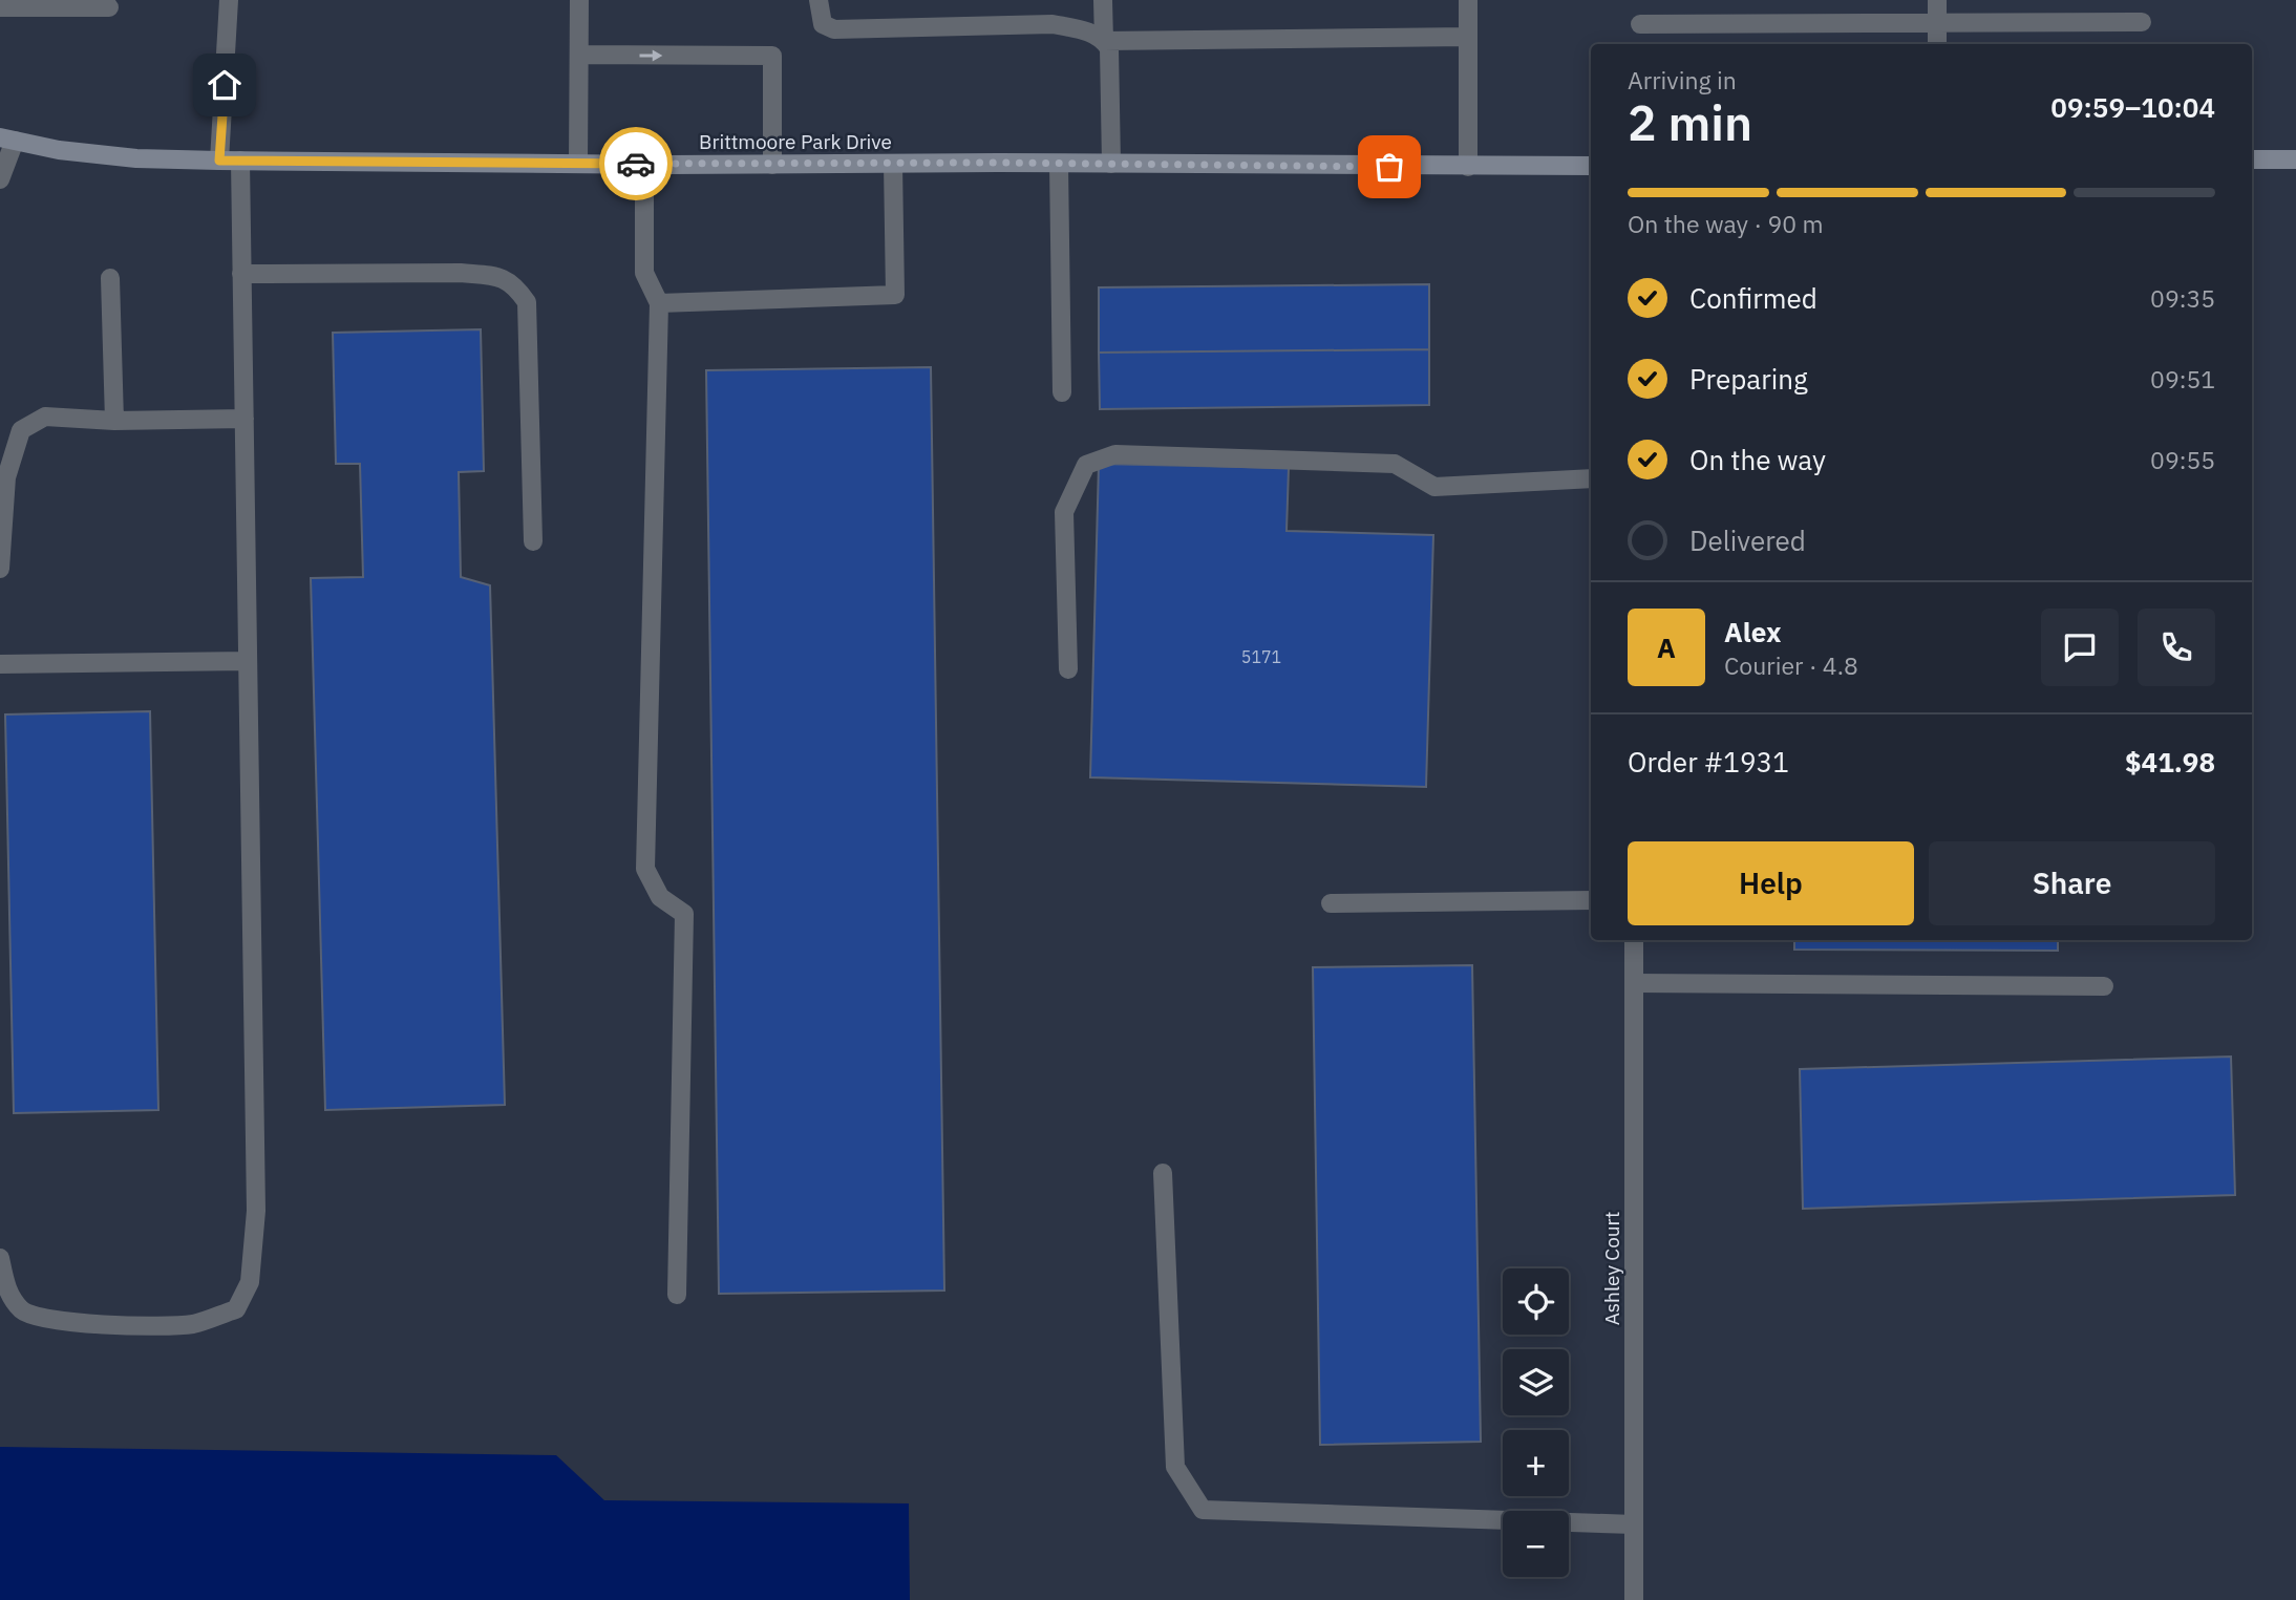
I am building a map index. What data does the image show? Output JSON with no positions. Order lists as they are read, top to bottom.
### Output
{
  "streets": {
    "street": ["Brittmoore Park Drive", "Ashley Court"]
  },
  "house_numbers": ["5171"],
  "page": {
    "heading": ["2 min", "Arriving in", "09:59–10:04"],
    "panel": [
      "Alex",
      "Courier · 4.8",
      "Order #1931",
      "$41.98"
    ],
    "bar": "On the way · 90 m",
    "list": [
      ["Confirmed", "09:35"],
      ["Preparing", "09:51"],
      ["On the way", "09:55"],
      "Delivered"
    ],
    "round": "A",
    "buttons": ["Help", "Share"],
    "map_buttons": ["+", "−"]
  }
}
